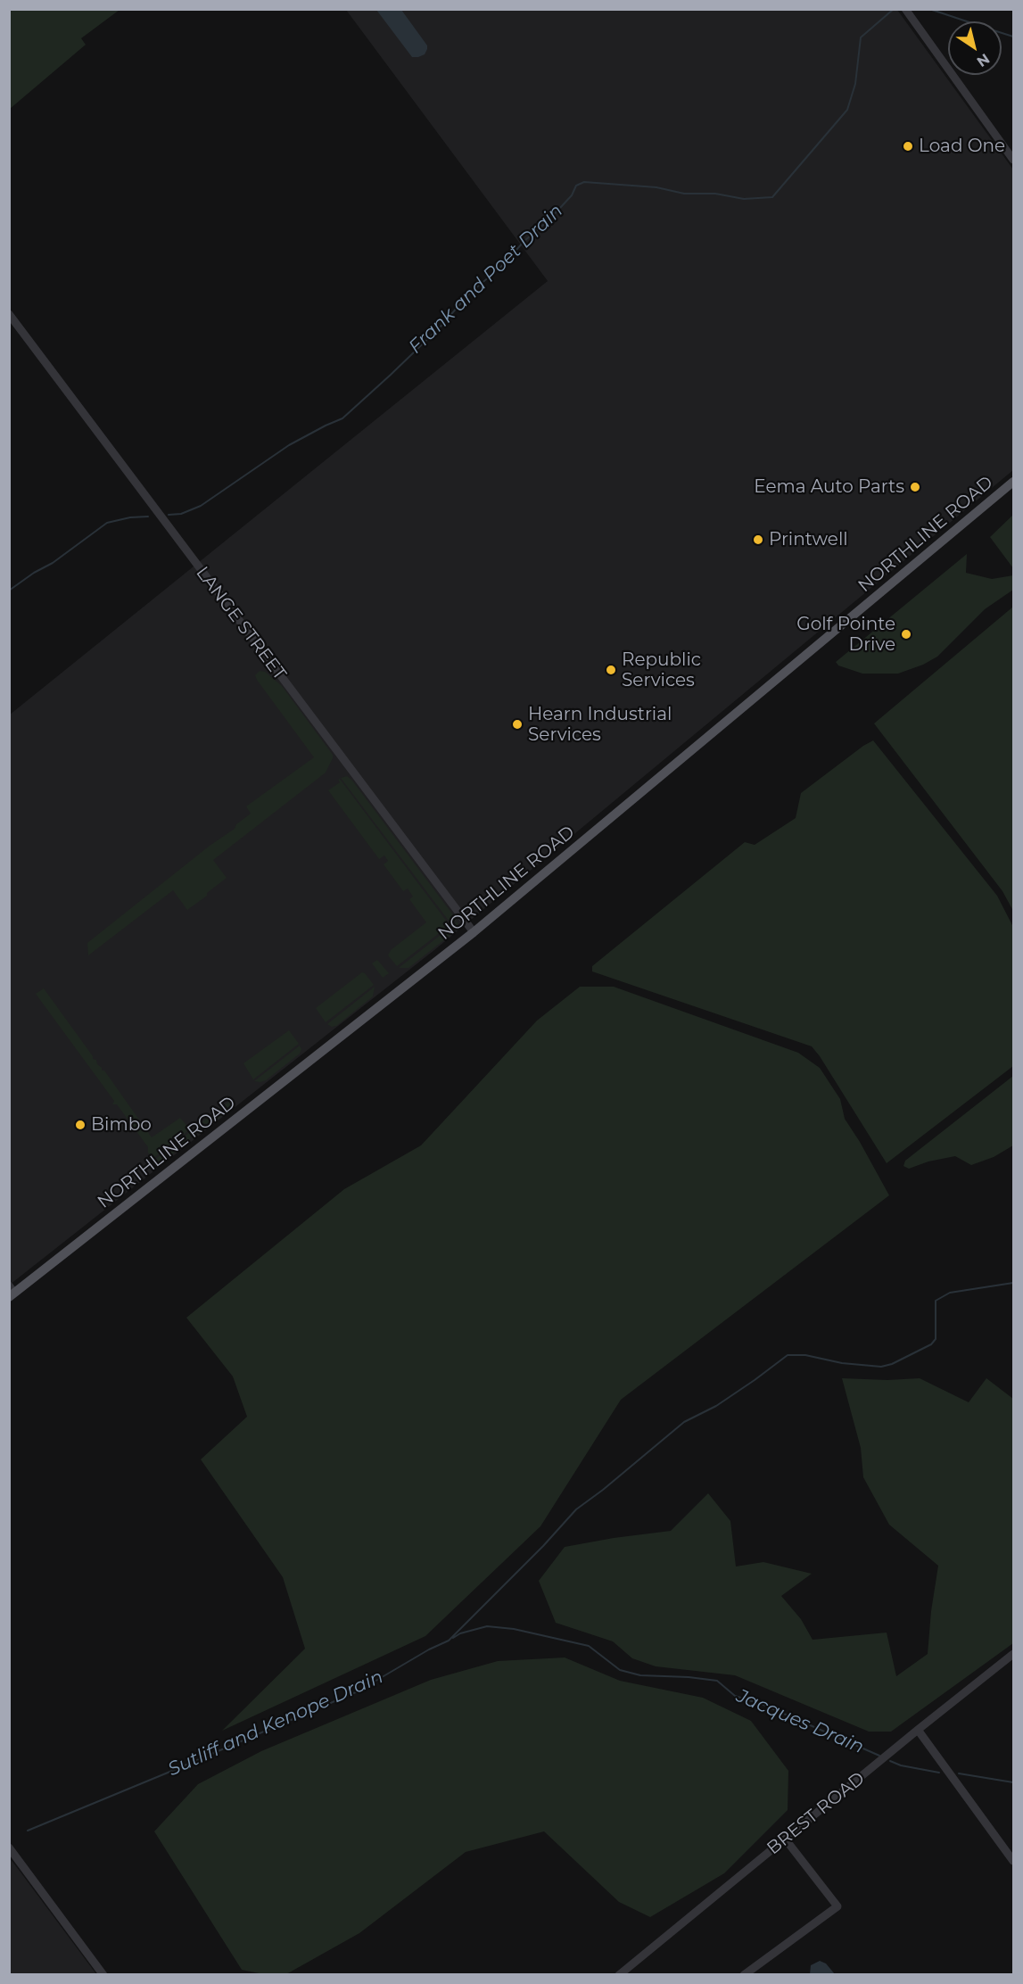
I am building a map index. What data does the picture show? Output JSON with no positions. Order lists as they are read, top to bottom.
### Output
{
  "streets": {
    "main road": ["NORTHLINE ROAD"],
    "street": ["LANGE STREET", "BREST ROAD"]
  },
  "crossings": [
    ["NORTHLINE ROAD", "LANGE STREET"]
  ],
  "water": ["Frank and Poet Drain", "Jacques Drain", "Sutliff and Kenope Drain"],
  "places": [
    "Load One",
    "Eema Auto Parts",
    "Printwell",
    "Golf Pointe Drive",
    "Republic Services",
    "Hearn Industrial Services",
    "Bimbo"
  ],
  "north": "bottom right"
}
